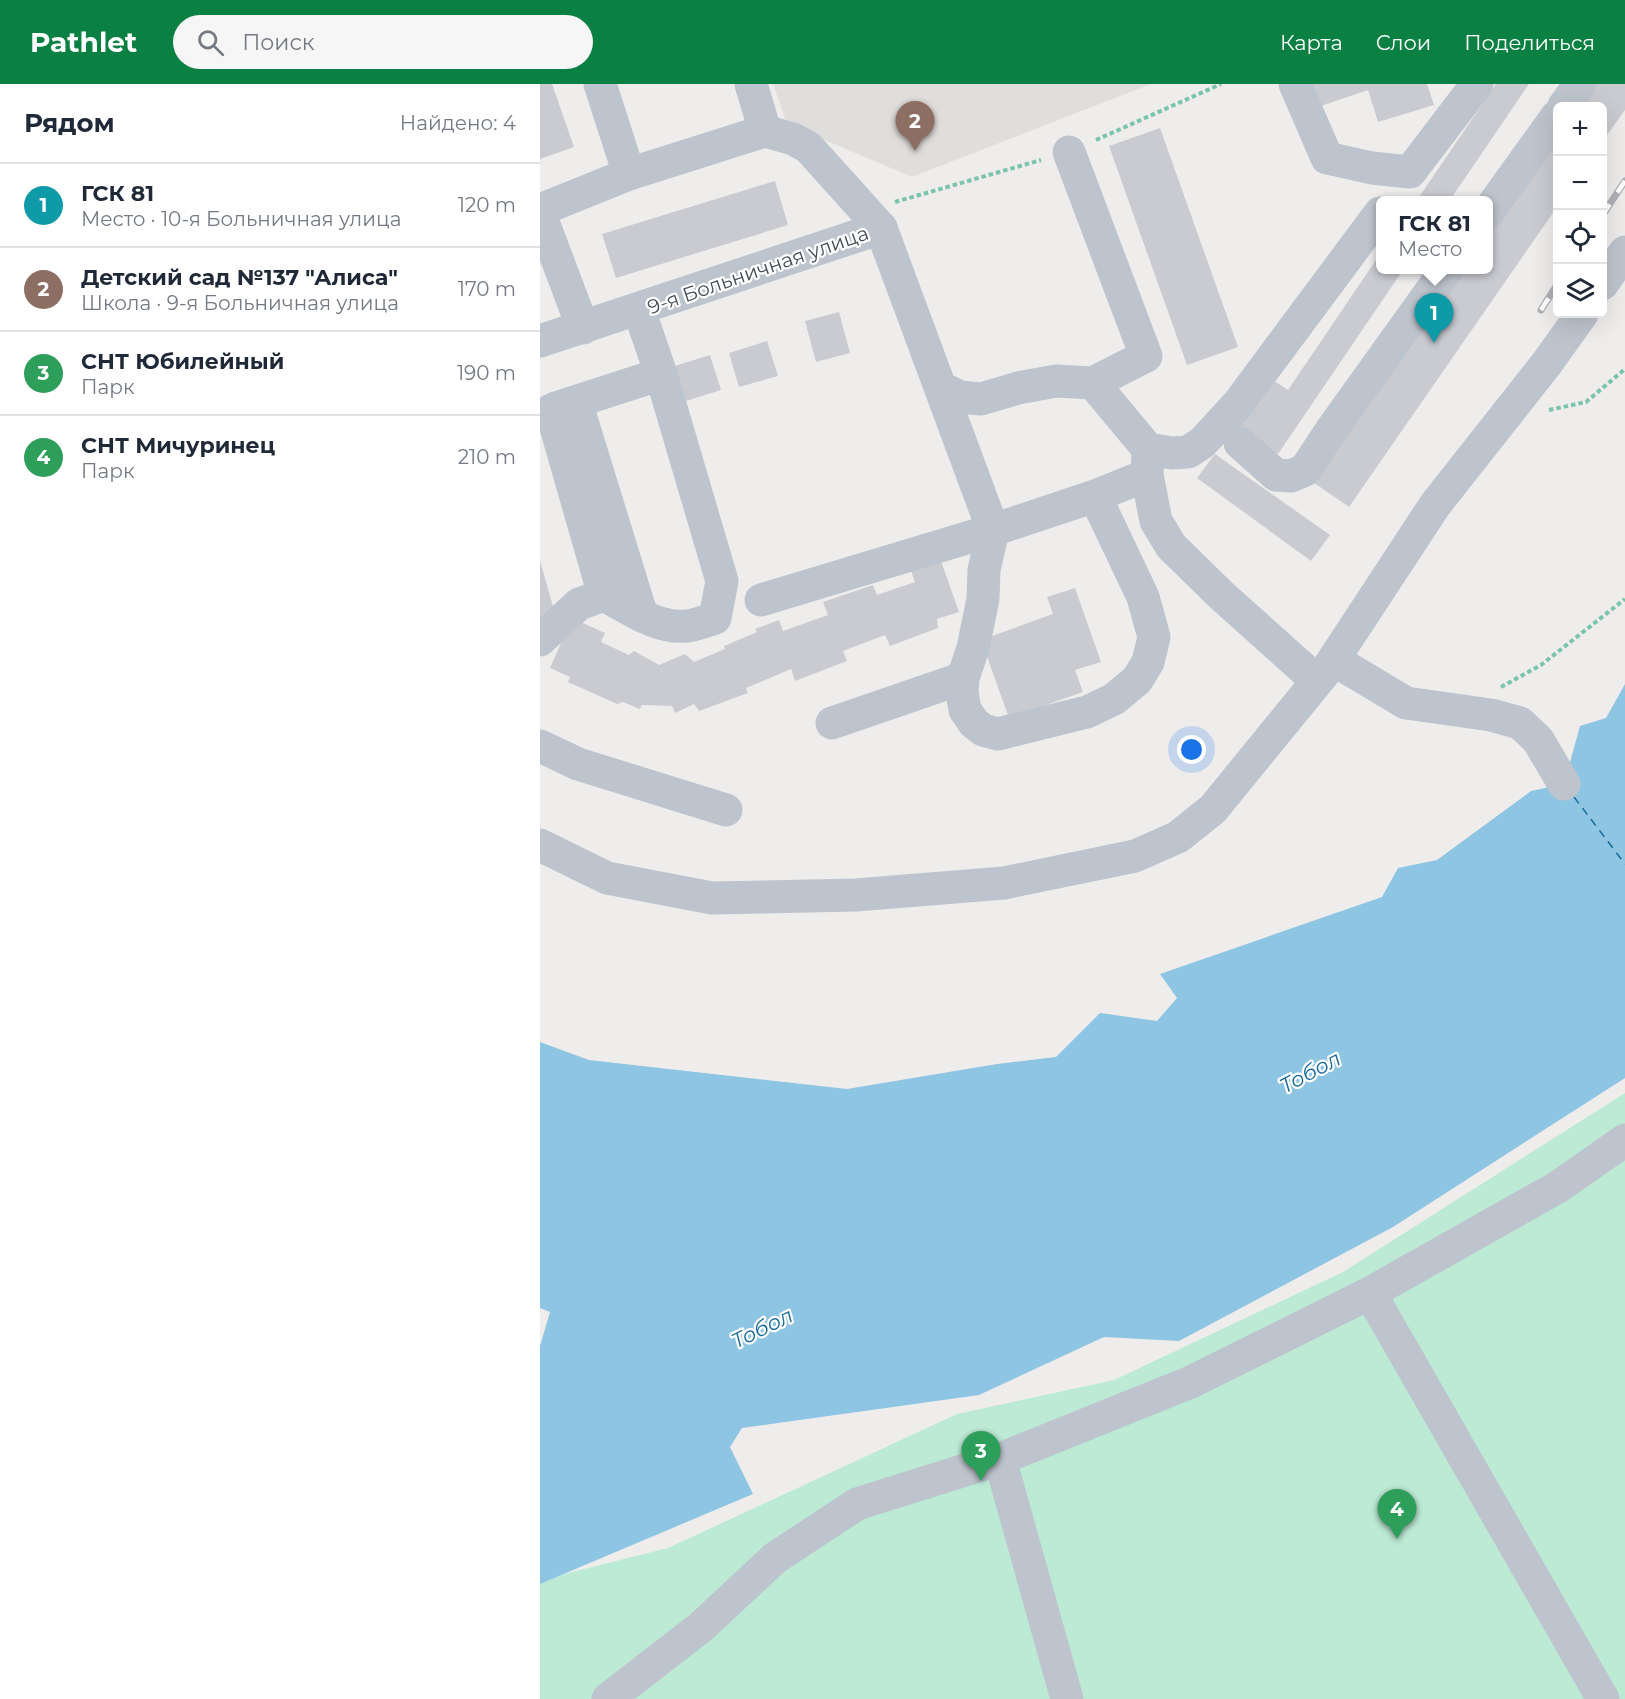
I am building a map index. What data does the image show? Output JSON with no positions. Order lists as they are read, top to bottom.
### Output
{
  "streets": {
    "street": ["9-я Больничная улица"]
  },
  "water": ["Тобол"],
  "page": {
    "header": "Pathlet",
    "search": "Поиск",
    "nav": ["Карта", "Слои", "Поделиться"],
    "heading": ["Рядом", "Найдено: 4"],
    "pins": [
      "2",
      "1",
      "3",
      "4"
    ],
    "map_buttons": ["+", "−"],
    "list": [
      {
        "mark": "1",
        "name": "ГСК 81",
        "note": "Место · 10-я Больничная улица",
        "value": "120 m"
      },
      {
        "mark": "2",
        "name": "Детский сад №137 \"Алиса\"",
        "note": "Школа · 9-я Больничная улица",
        "value": "170 m"
      },
      {
        "mark": "3",
        "name": "СНТ Юбилейный",
        "note": "Парк",
        "value": "190 m"
      },
      {
        "mark": "4",
        "name": "СНТ Мичуринец",
        "note": "Парк",
        "value": "210 m"
      }
    ],
    "popup": ["ГСК 81", "Место"]
  }
}
